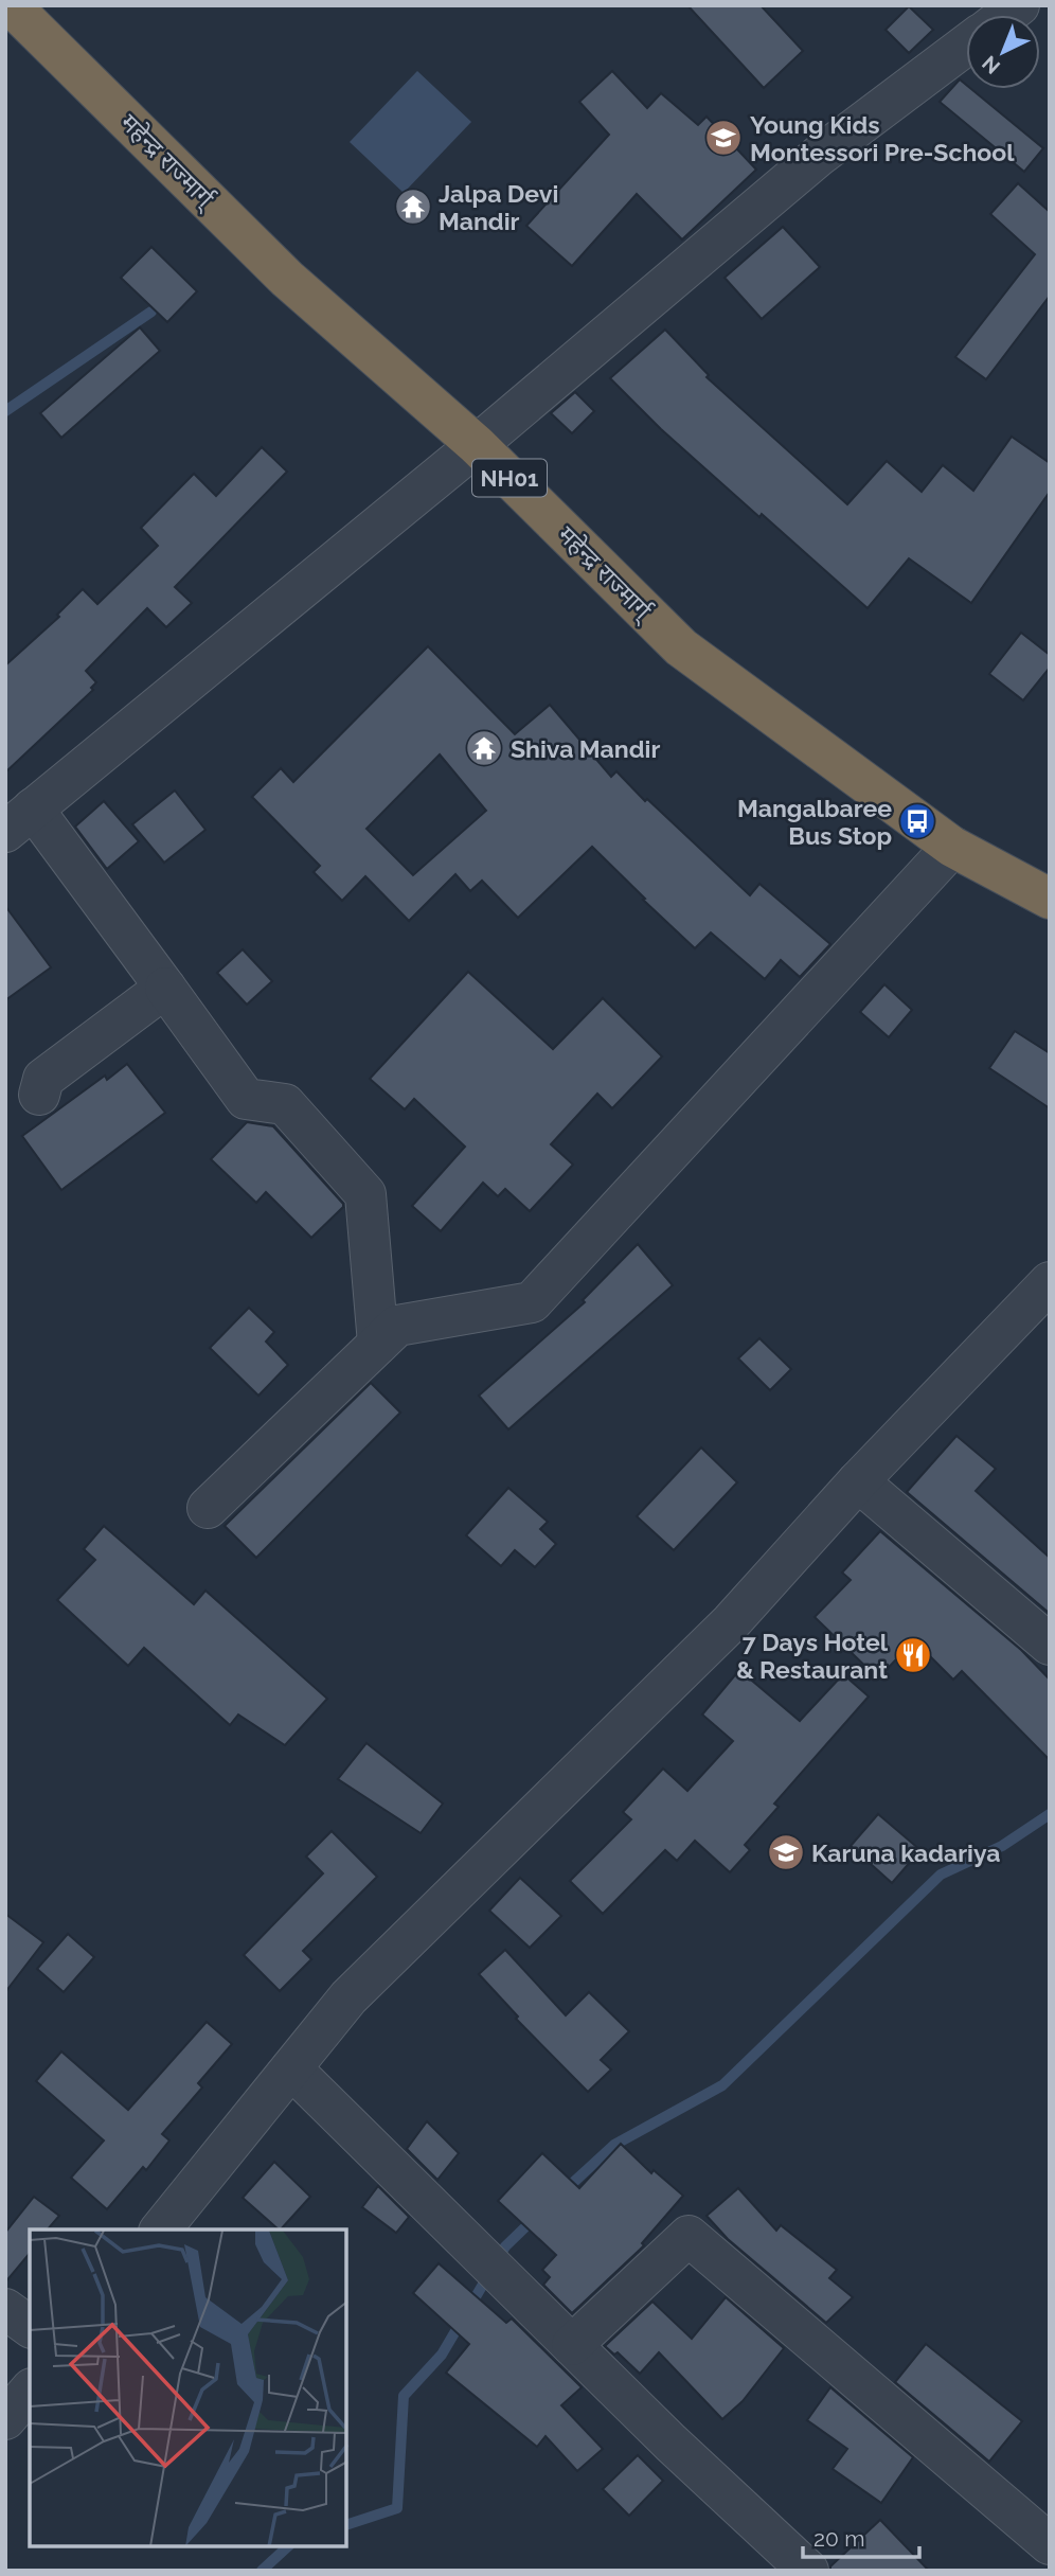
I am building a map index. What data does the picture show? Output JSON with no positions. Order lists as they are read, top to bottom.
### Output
{
  "streets": {
    "highway": ["महेन्द्र राज्मार्ग्", "NH01"]
  },
  "places": {
    "school or university": ["Young Kids Montessori Pre-School", "Karuna kadariya"],
    "temple": ["Jalpa Devi Mandir", "Shiva Mandir"],
    "bus stop": ["Mangalbaree Bus Stop"],
    "restaurant": ["7 Days Hotel & Restaurant"]
  },
  "scale_bar": "20 m",
  "north": "bottom left"
}
